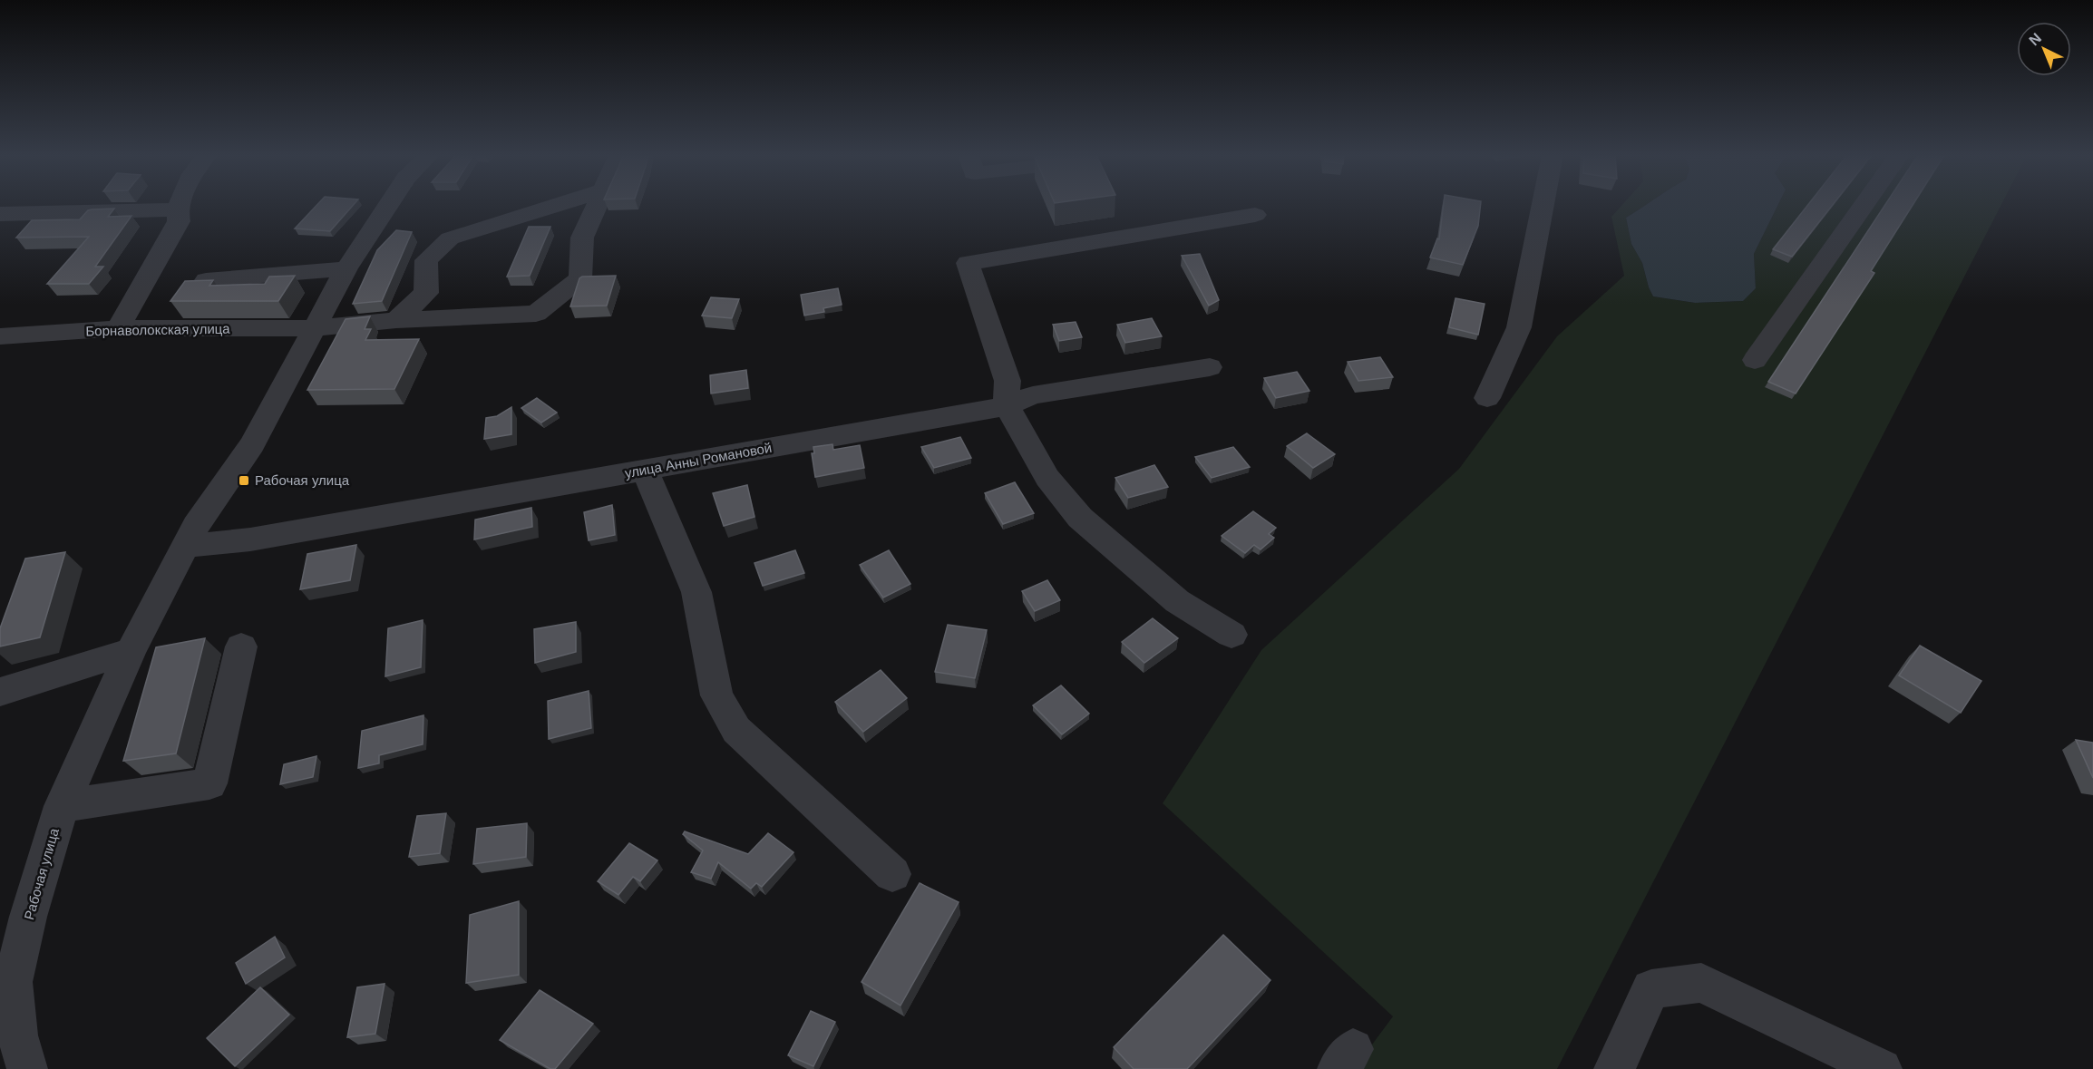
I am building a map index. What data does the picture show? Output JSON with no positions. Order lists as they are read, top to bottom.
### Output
{
  "streets": {
    "street": ["Борнаволокская улица", "улица Анны Романовой", "Рабочая улица"]
  },
  "crossings": [
    ["Борнаволокская улица", "Рабочая улица"],
    ["улица Анны Романовой", "Рабочая улица"]
  ],
  "places": {
    "transit": ["Рабочая улица"]
  },
  "north": "top left"
}
